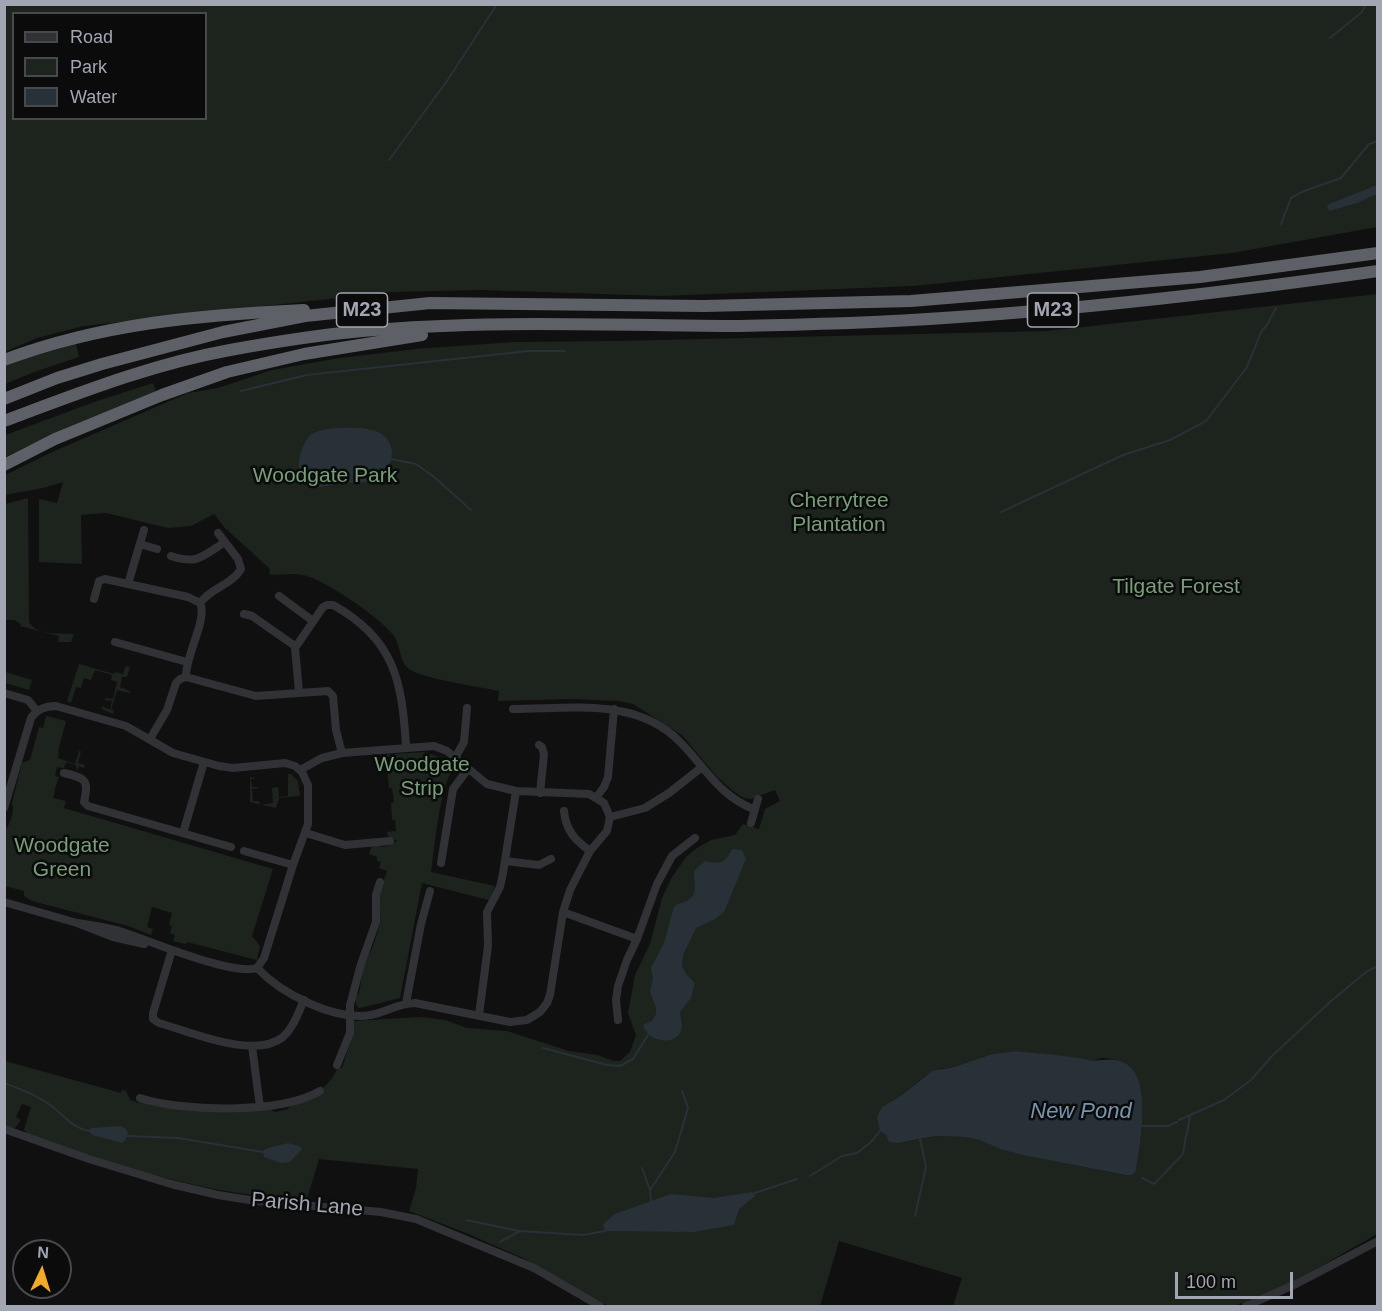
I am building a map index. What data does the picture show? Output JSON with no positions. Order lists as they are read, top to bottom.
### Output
{
  "streets": {
    "highway": ["M23"],
    "street": ["Parish Lane"]
  },
  "water": ["New Pond"],
  "parks": [
    "Woodgate Park",
    "Cherrytree Plantation",
    "Tilgate Forest",
    "Woodgate Strip",
    "Woodgate Green"
  ],
  "legend": ["Road", "Park", "Water"],
  "scale_bar": "100 m",
  "north": "top"
}
